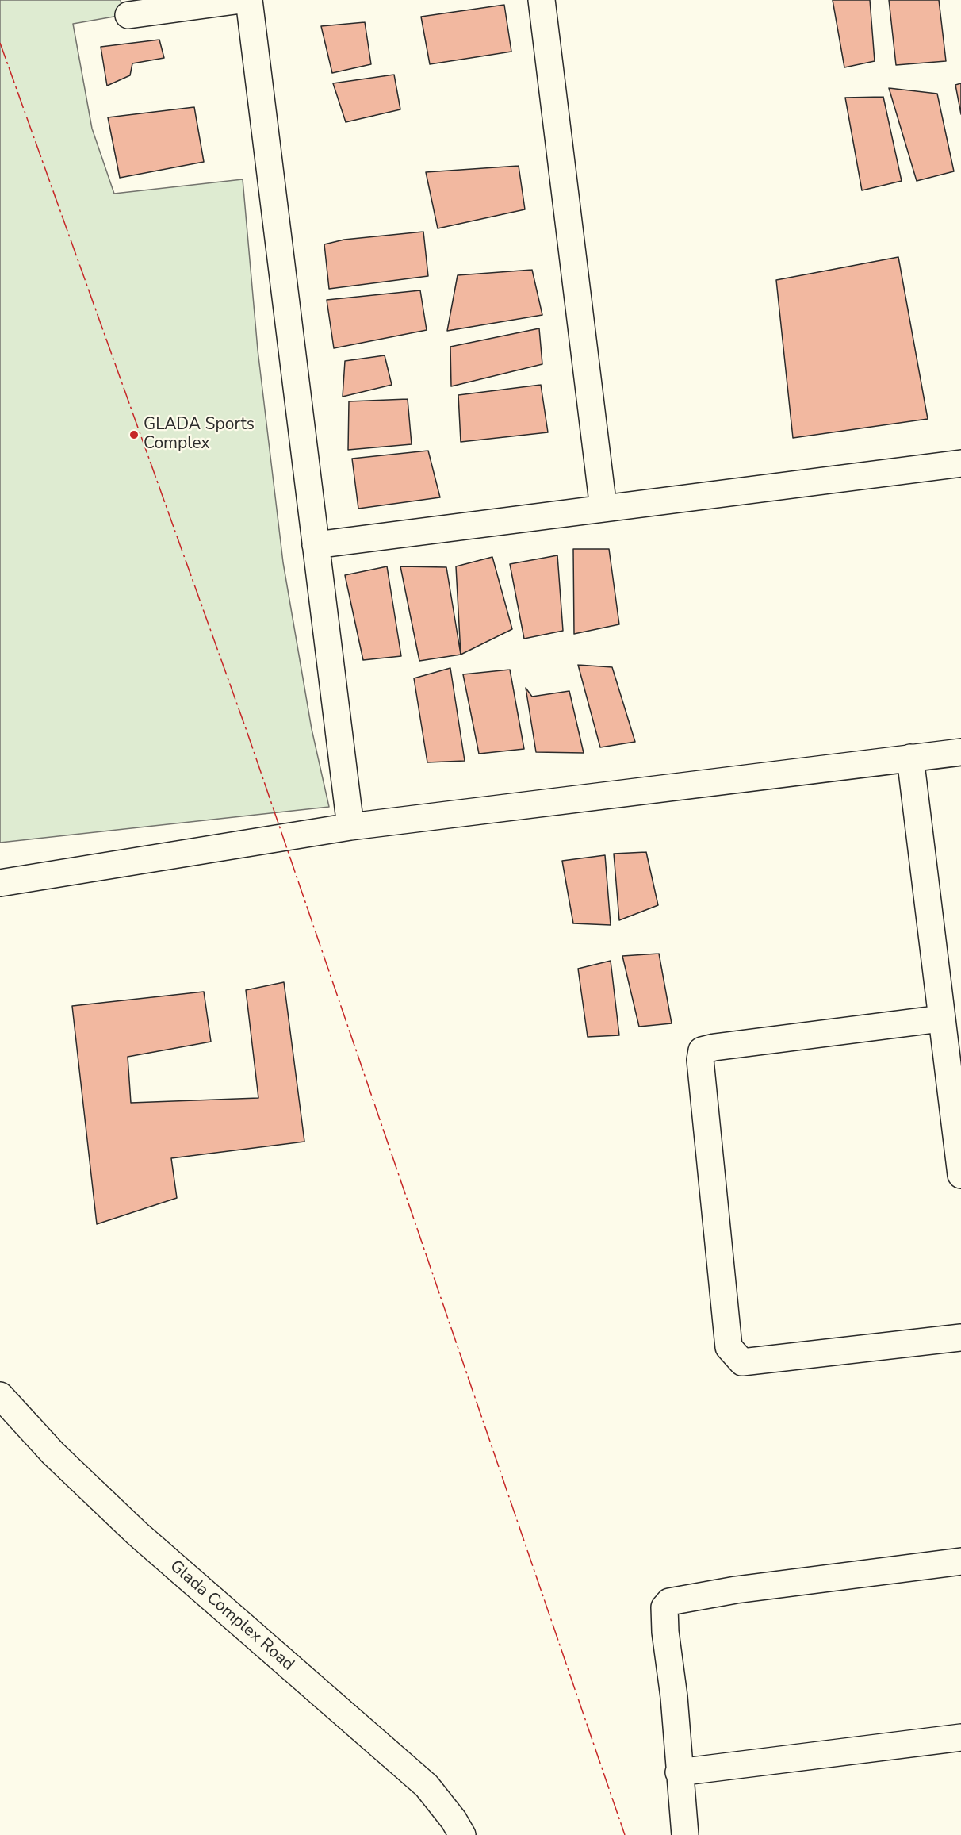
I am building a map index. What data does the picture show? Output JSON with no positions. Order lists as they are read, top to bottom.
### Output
{
  "streets": {
    "street": ["Glada Complex Road"]
  },
  "places": ["GLADA Sports Complex"]
}
